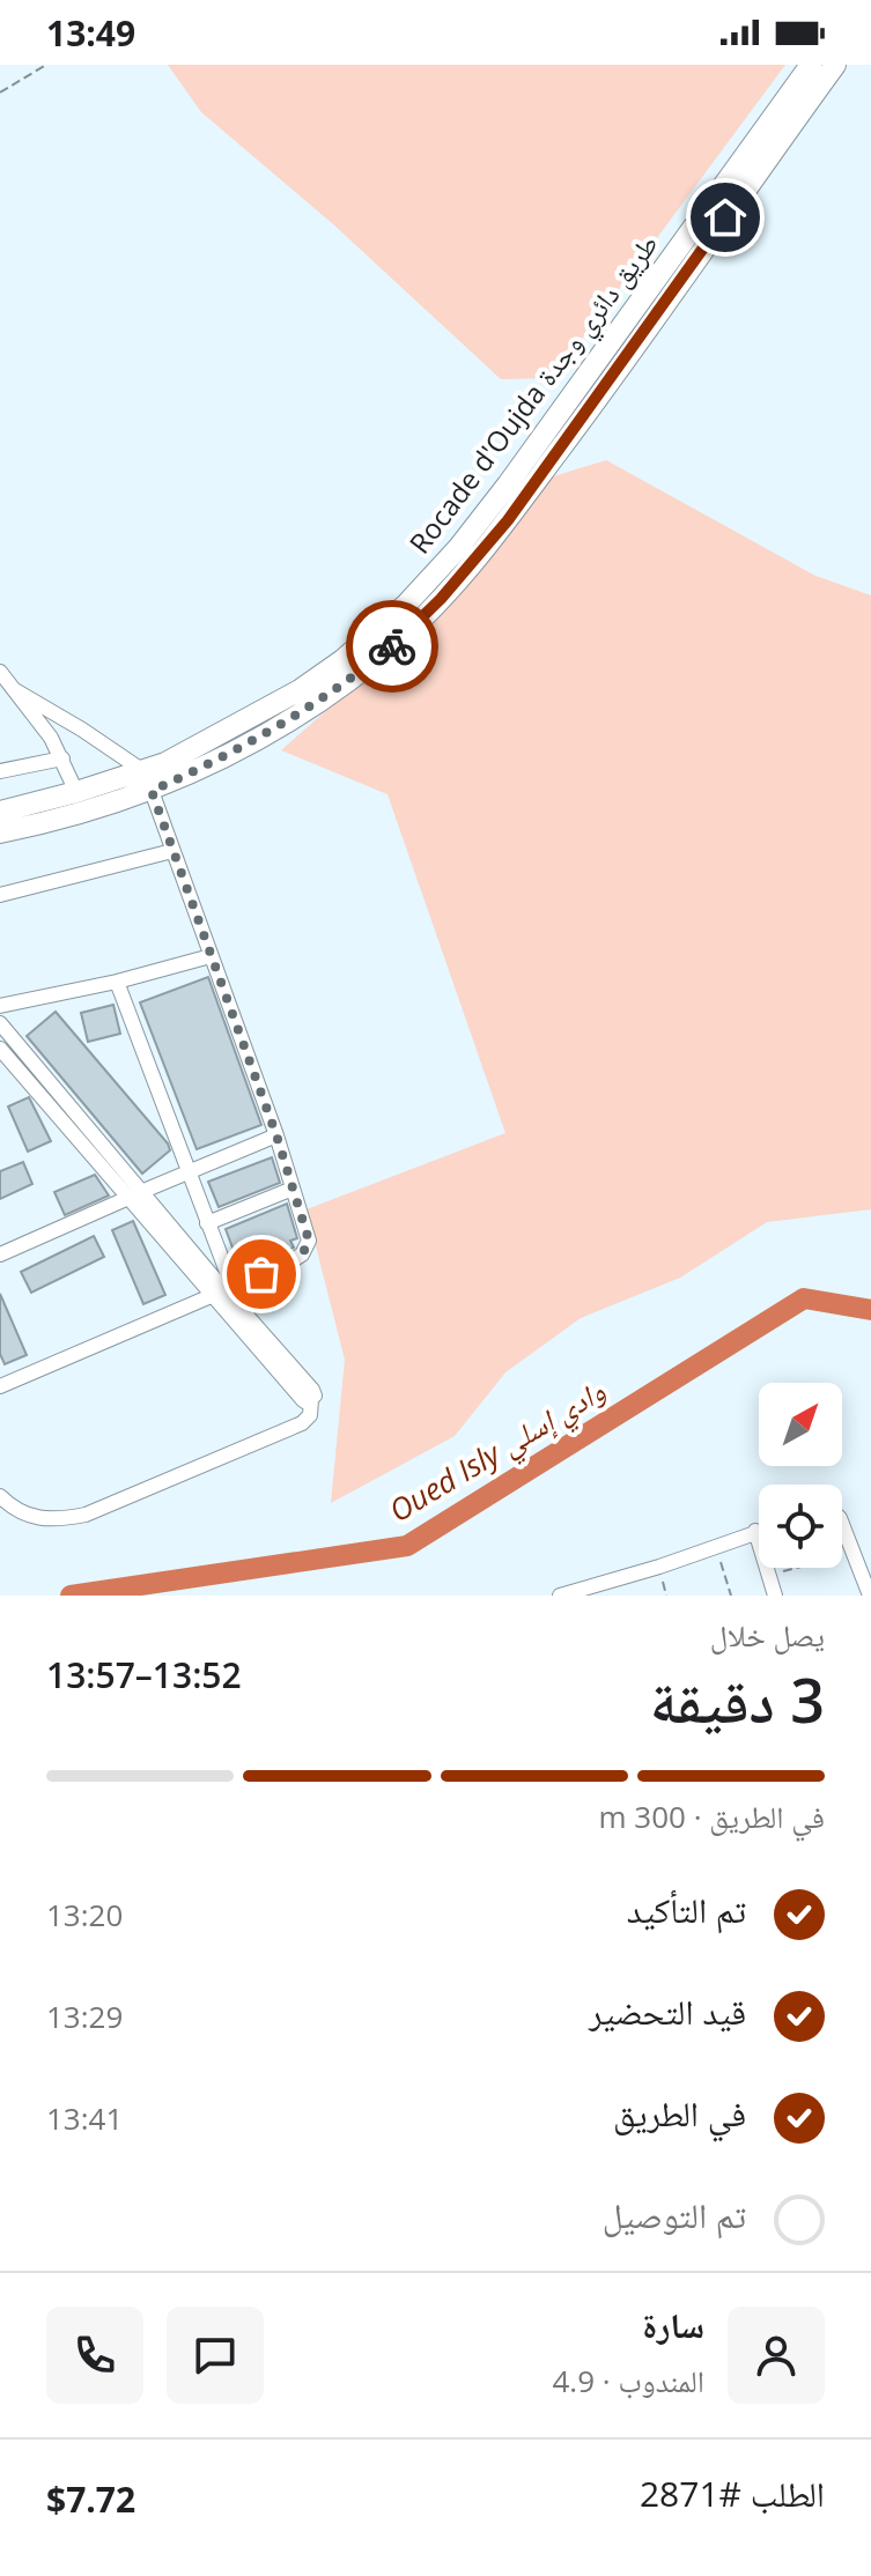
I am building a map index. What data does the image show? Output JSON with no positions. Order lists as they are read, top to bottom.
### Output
{
  "streets": {
    "highway": ["Rocade d'Oujda طريق دائري وجدة"]
  },
  "water": ["Oued Isly وادي إسلي"],
  "north": "top right",
  "page": {
    "status": "13:49",
    "heading": ["3 دقيقة", "يصل خلال", "13:52–13:57"],
    "panel": [
      "سارة",
      "المندوب · 4.9",
      "الطلب #2871",
      "$7.72"
    ],
    "bar": "في الطريق · 300 m",
    "list": [
      ["تم التأكيد", "13:20"],
      ["قيد التحضير", "13:29"],
      ["في الطريق", "13:41"],
      "تم التوصيل"
    ]
  }
}
